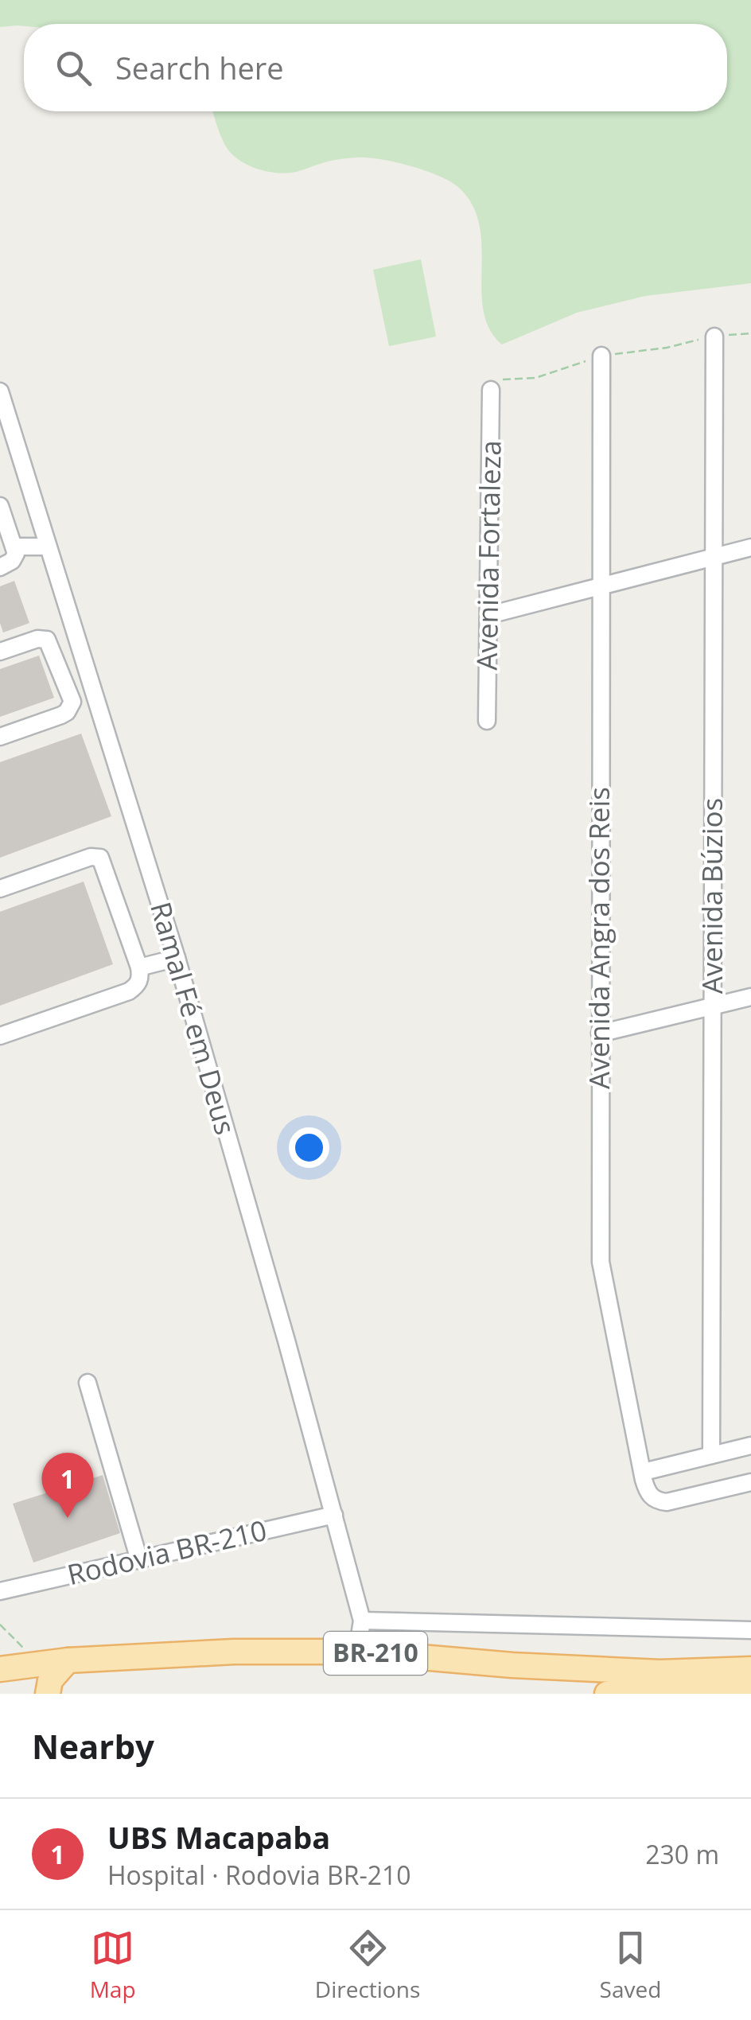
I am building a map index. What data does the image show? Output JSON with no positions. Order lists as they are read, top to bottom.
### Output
{
  "streets": {
    "main road": ["BR-210"],
    "street": [
      "Avenida Fortaleza",
      "Avenida Búzios",
      "Avenida Angra dos Reis",
      "Ramal Fé em Deus",
      "Rodovia BR-210"
    ]
  },
  "crossings": [
    ["Ramal Fé em Deus", "Rodovia BR-210"],
    ["Ramal Fé em Deus", "BR-210"]
  ],
  "page": {
    "search": "Search here",
    "pins": "1",
    "heading": "Nearby",
    "list": [
      {
        "mark": "1",
        "name": "UBS Macapaba",
        "note": "Hospital · Rodovia BR-210",
        "value": "230 m"
      }
    ],
    "nav": ["Map", "Directions", "Saved"]
  }
}
